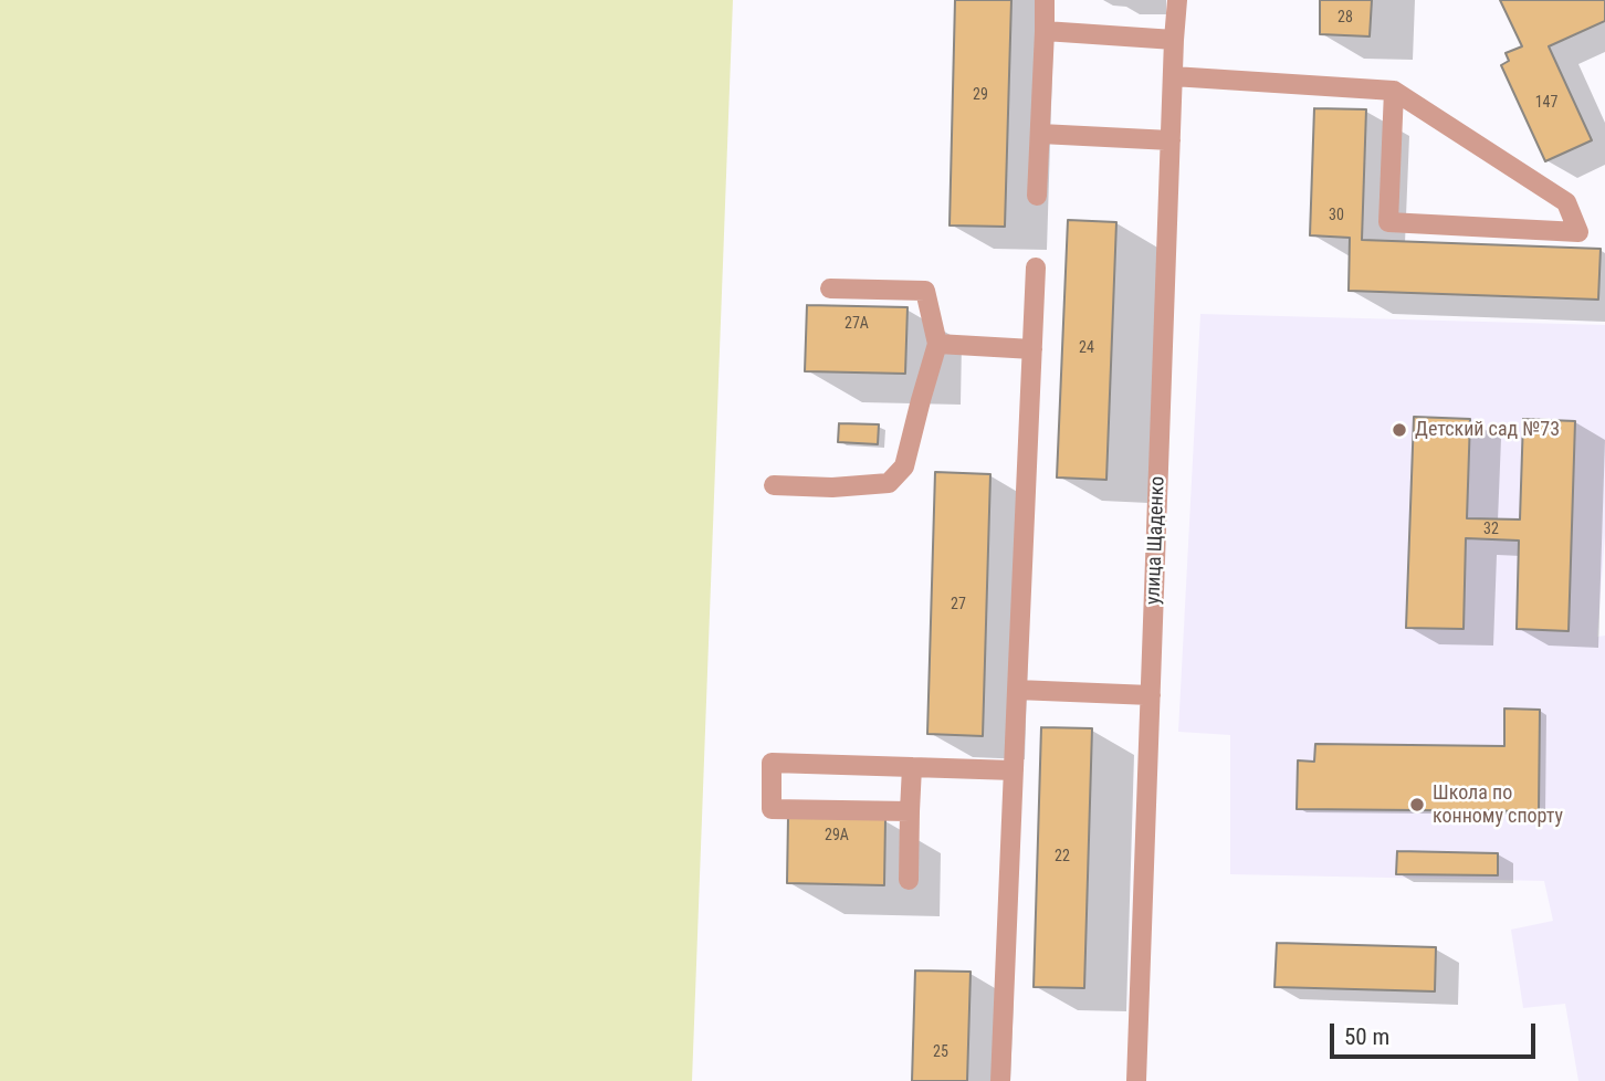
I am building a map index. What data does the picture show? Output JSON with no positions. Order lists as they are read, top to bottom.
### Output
{
  "streets": {
    "street": ["улица Щаденко"]
  },
  "places": ["Детский сад №73", "Школа по конному спорту"],
  "house_numbers": [
    "28",
    "29",
    "147",
    "30",
    "27А",
    "24",
    "32",
    "27",
    "29А",
    "22",
    "25"
  ],
  "scale_bar": "50 m"
}
